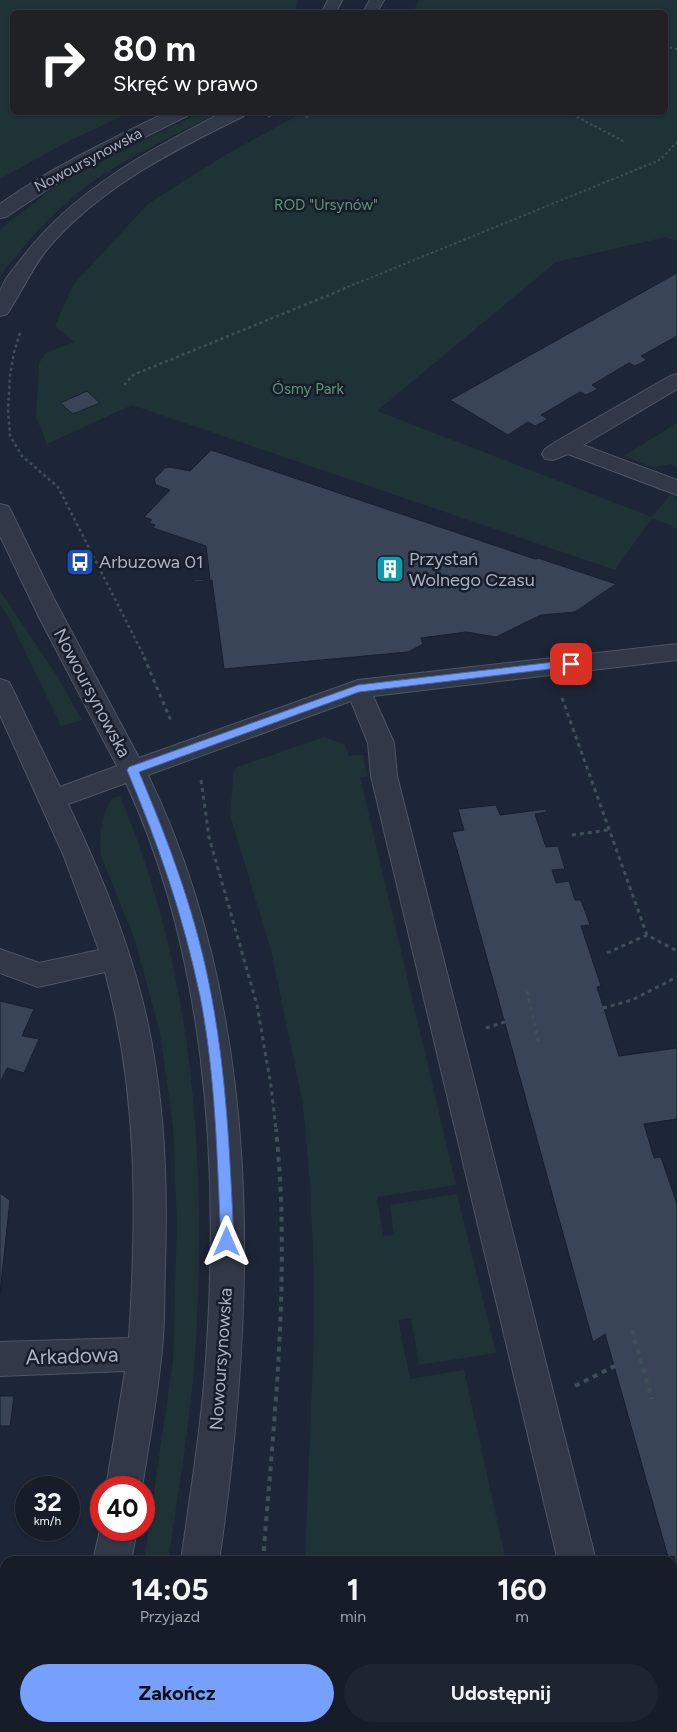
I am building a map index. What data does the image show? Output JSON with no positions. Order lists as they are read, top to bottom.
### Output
{
  "streets": {
    "street": ["Nowoursynowska", "Arkadowa"]
  },
  "parks": ["ROD \"Ursynów\"", "Ósmy Park"],
  "places": {
    "bus stop": ["Arbuzowa 01"],
    "building": ["Przystań Wolnego Czasu"]
  },
  "page": {
    "turn": ["80 m", "Skręć w prawo"],
    "speed": "32 km/h",
    "limit": "40",
    "eta": [
      "14:05",
      "Przyjazd",
      "1",
      "min",
      "160",
      "m"
    ],
    "buttons": ["Zakończ", "Udostępnij"]
  }
}
